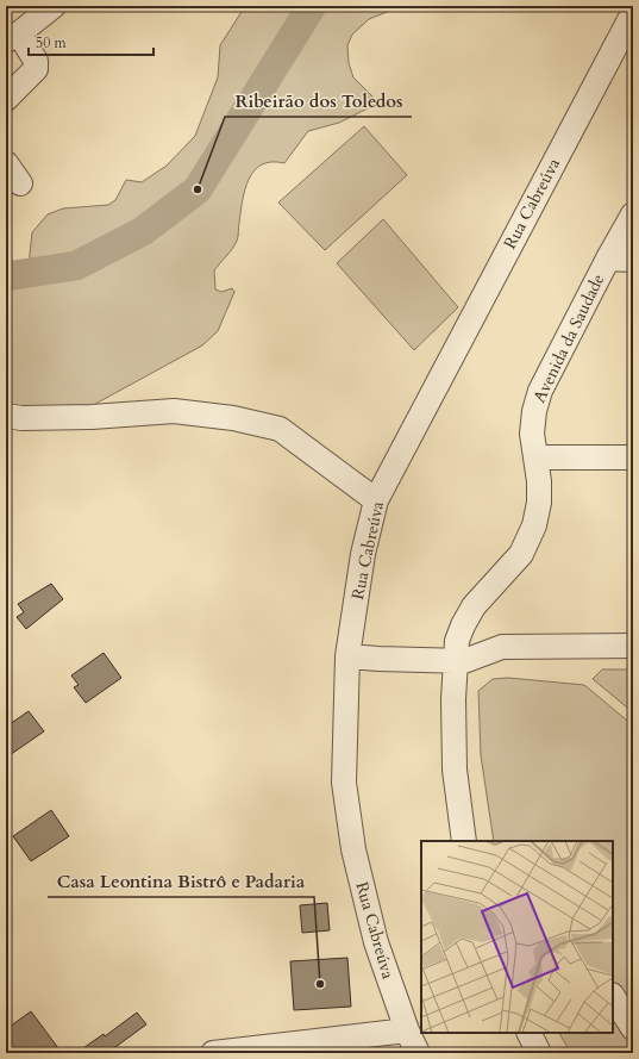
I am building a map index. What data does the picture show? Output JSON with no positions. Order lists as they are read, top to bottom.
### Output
{
  "streets": {
    "street": ["Rua Cabreúva", "Avenida da Saudade"]
  },
  "places": ["Ribeirão dos Toledos", "Casa Leontina Bistrô e Padaria"],
  "scale_bar": "50 m"
}
